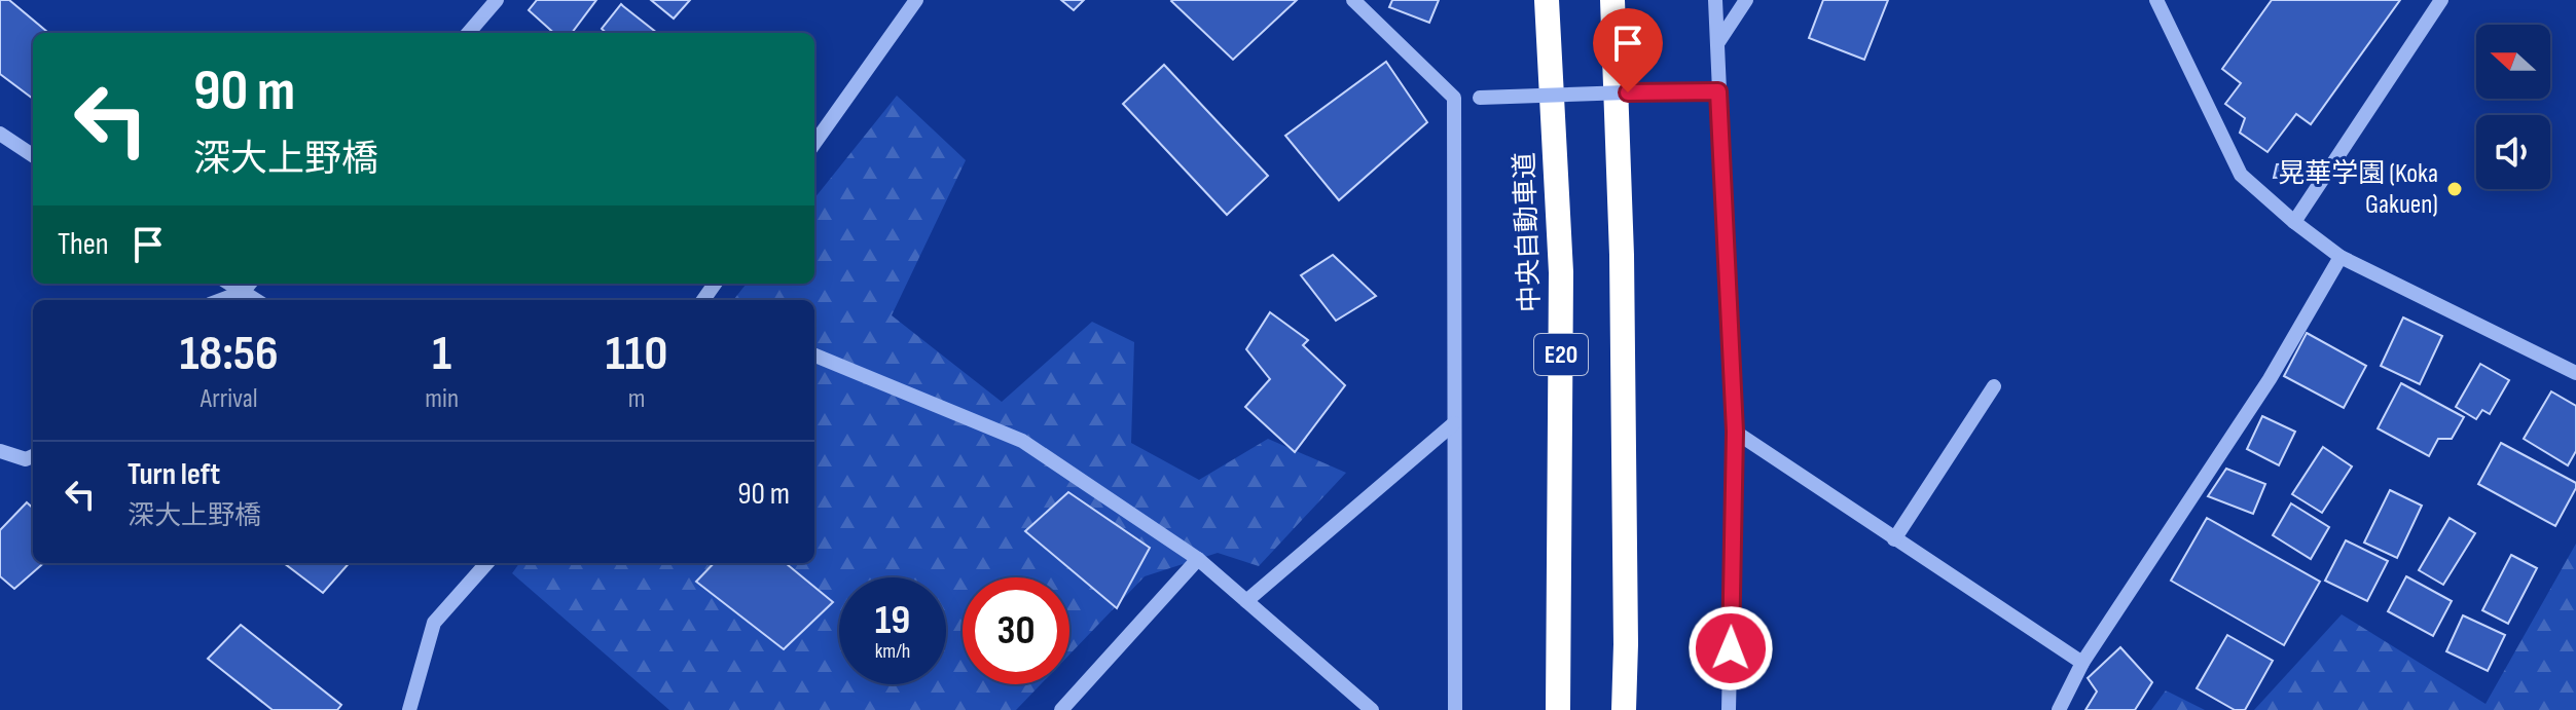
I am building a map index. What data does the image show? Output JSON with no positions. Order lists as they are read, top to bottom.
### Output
{
  "streets": {
    "highway": ["中央自動車道", "E20"]
  },
  "places": ["晃華学園 (Koka Gakuen)"],
  "north": "left",
  "page": {
    "turn": ["90 m", "深大上野橋"],
    "then": "Then",
    "eta": [
      "18:56",
      "Arrival",
      "1",
      "min",
      "110",
      "m"
    ],
    "list": [
      {
        "name": "Turn left",
        "note": "深大上野橋",
        "value": "90 m"
      }
    ],
    "speed": "19 km/h",
    "limit": "30"
  }
}
